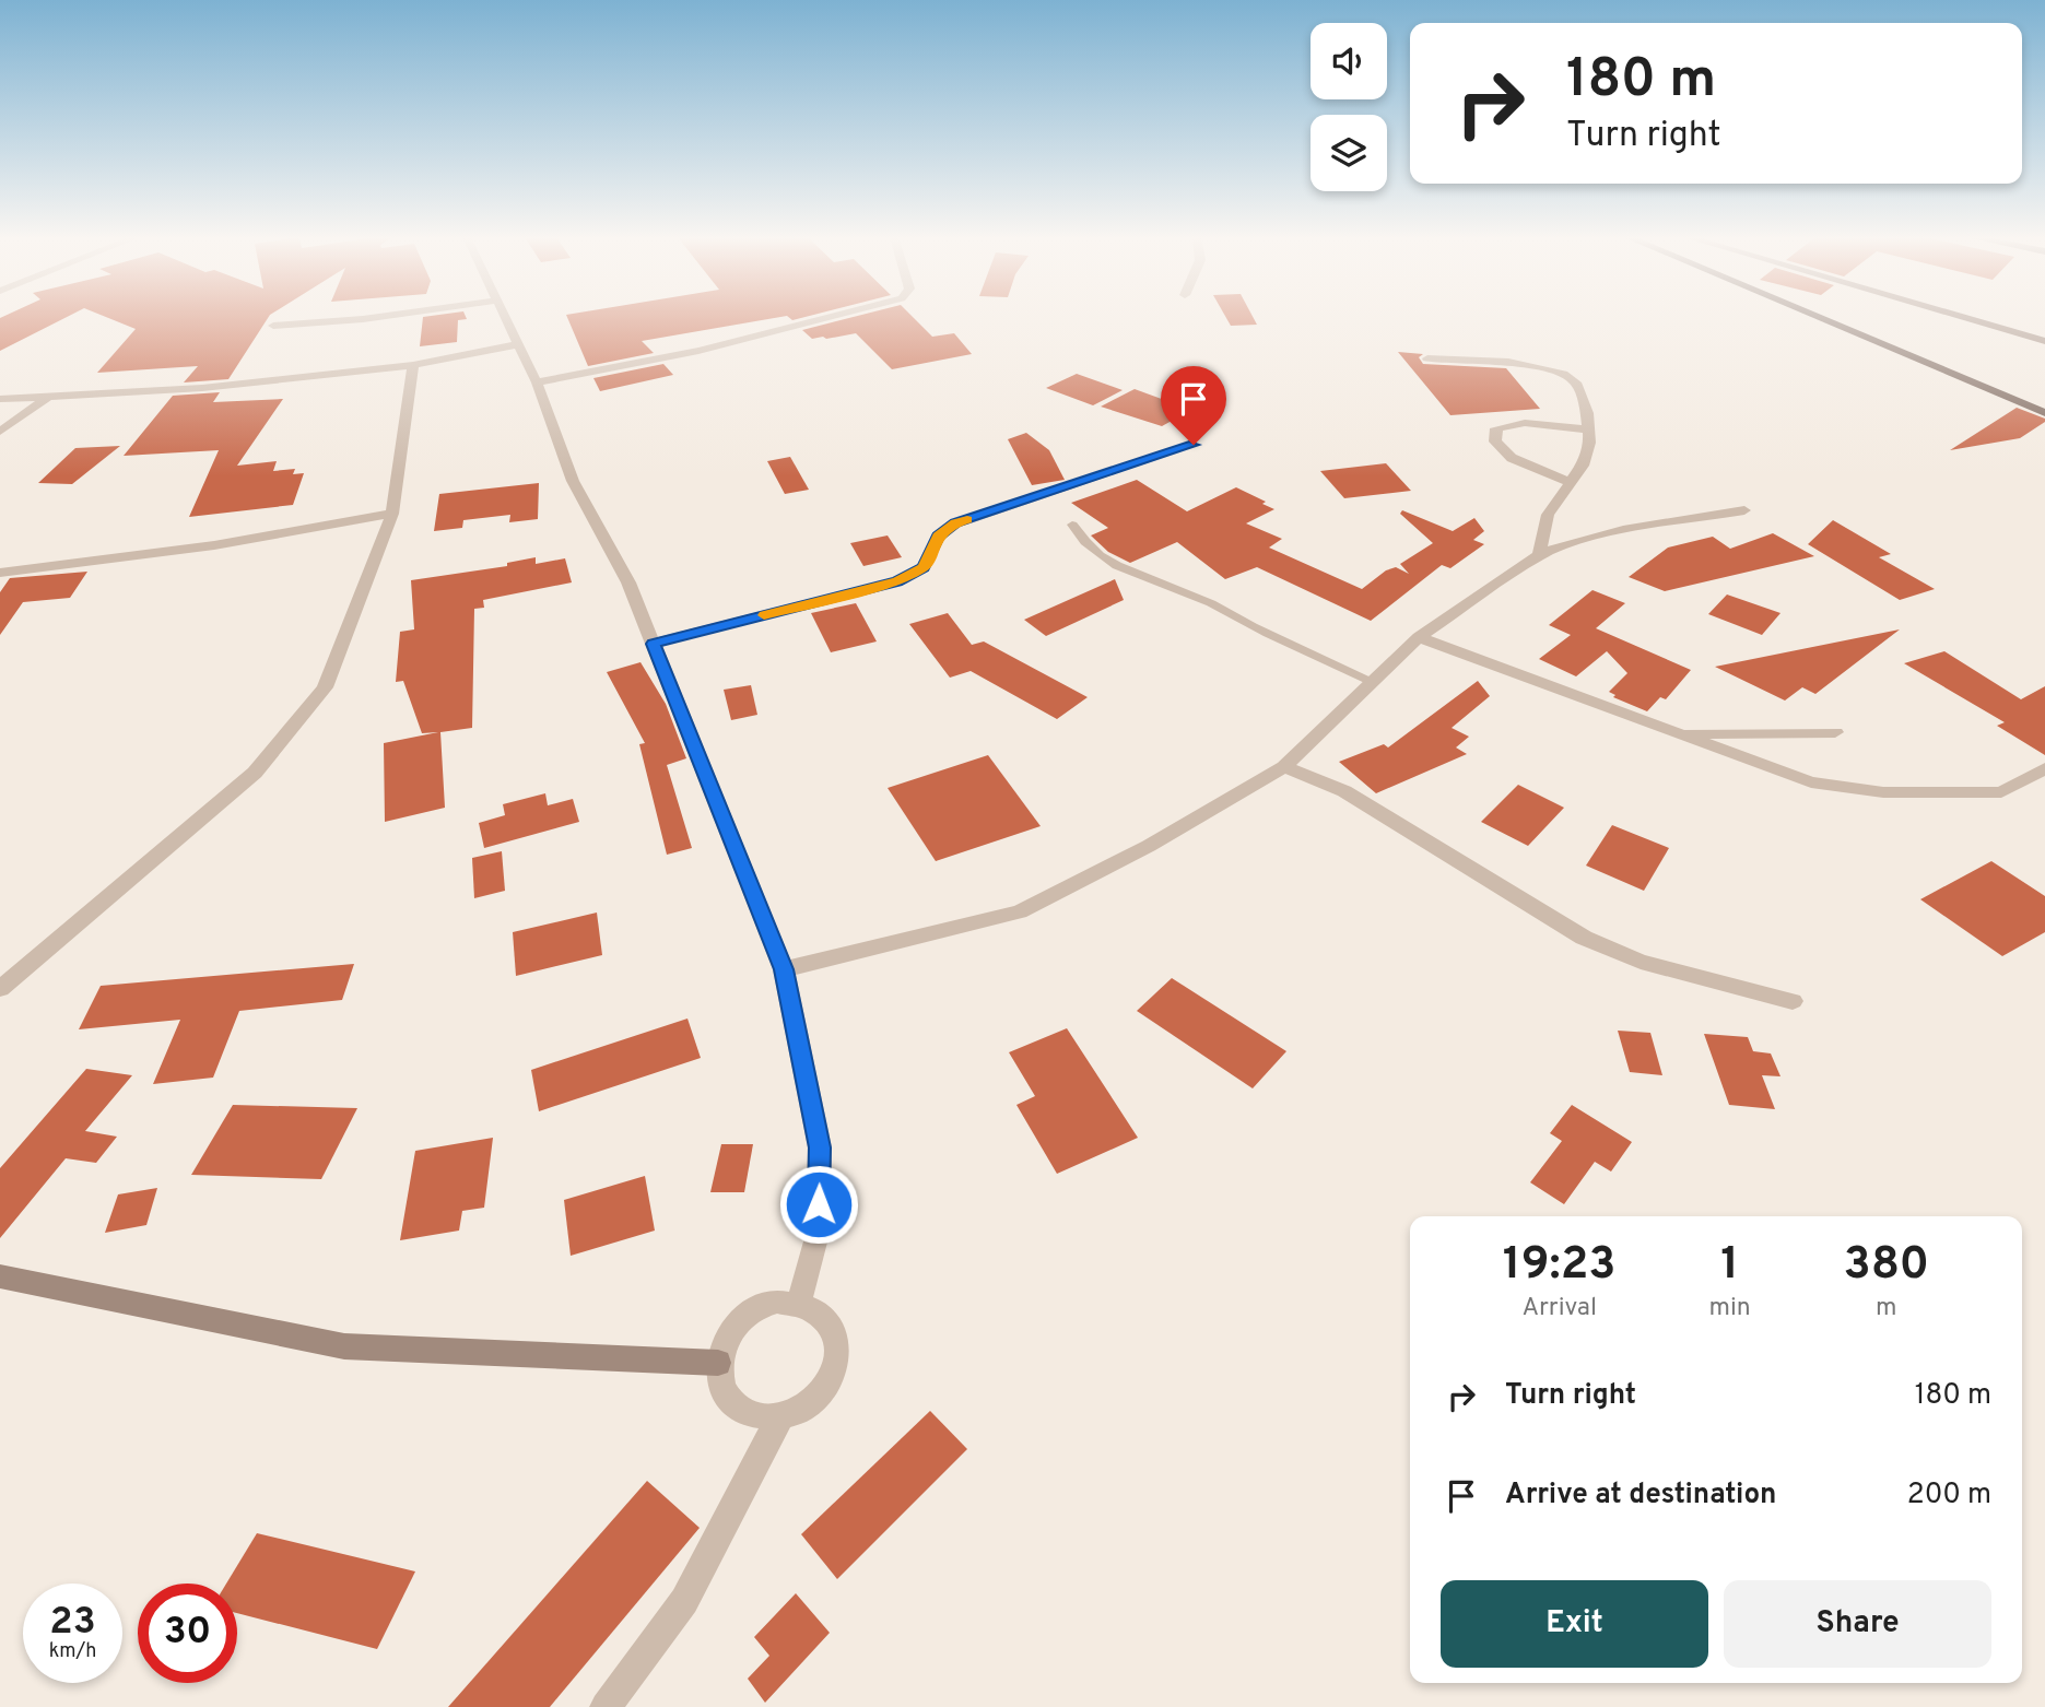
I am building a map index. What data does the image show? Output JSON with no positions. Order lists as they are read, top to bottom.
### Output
{
  "page": {
    "turn": ["180 m", "Turn right"],
    "eta": [
      "19:23",
      "Arrival",
      "1",
      "min",
      "380",
      "m"
    ],
    "list": [
      {
        "name": "Turn right",
        "value": "180 m"
      },
      {
        "name": "Arrive at destination",
        "value": "200 m"
      }
    ],
    "buttons": ["Exit", "Share"],
    "speed": "23 km/h",
    "limit": "30"
  }
}
